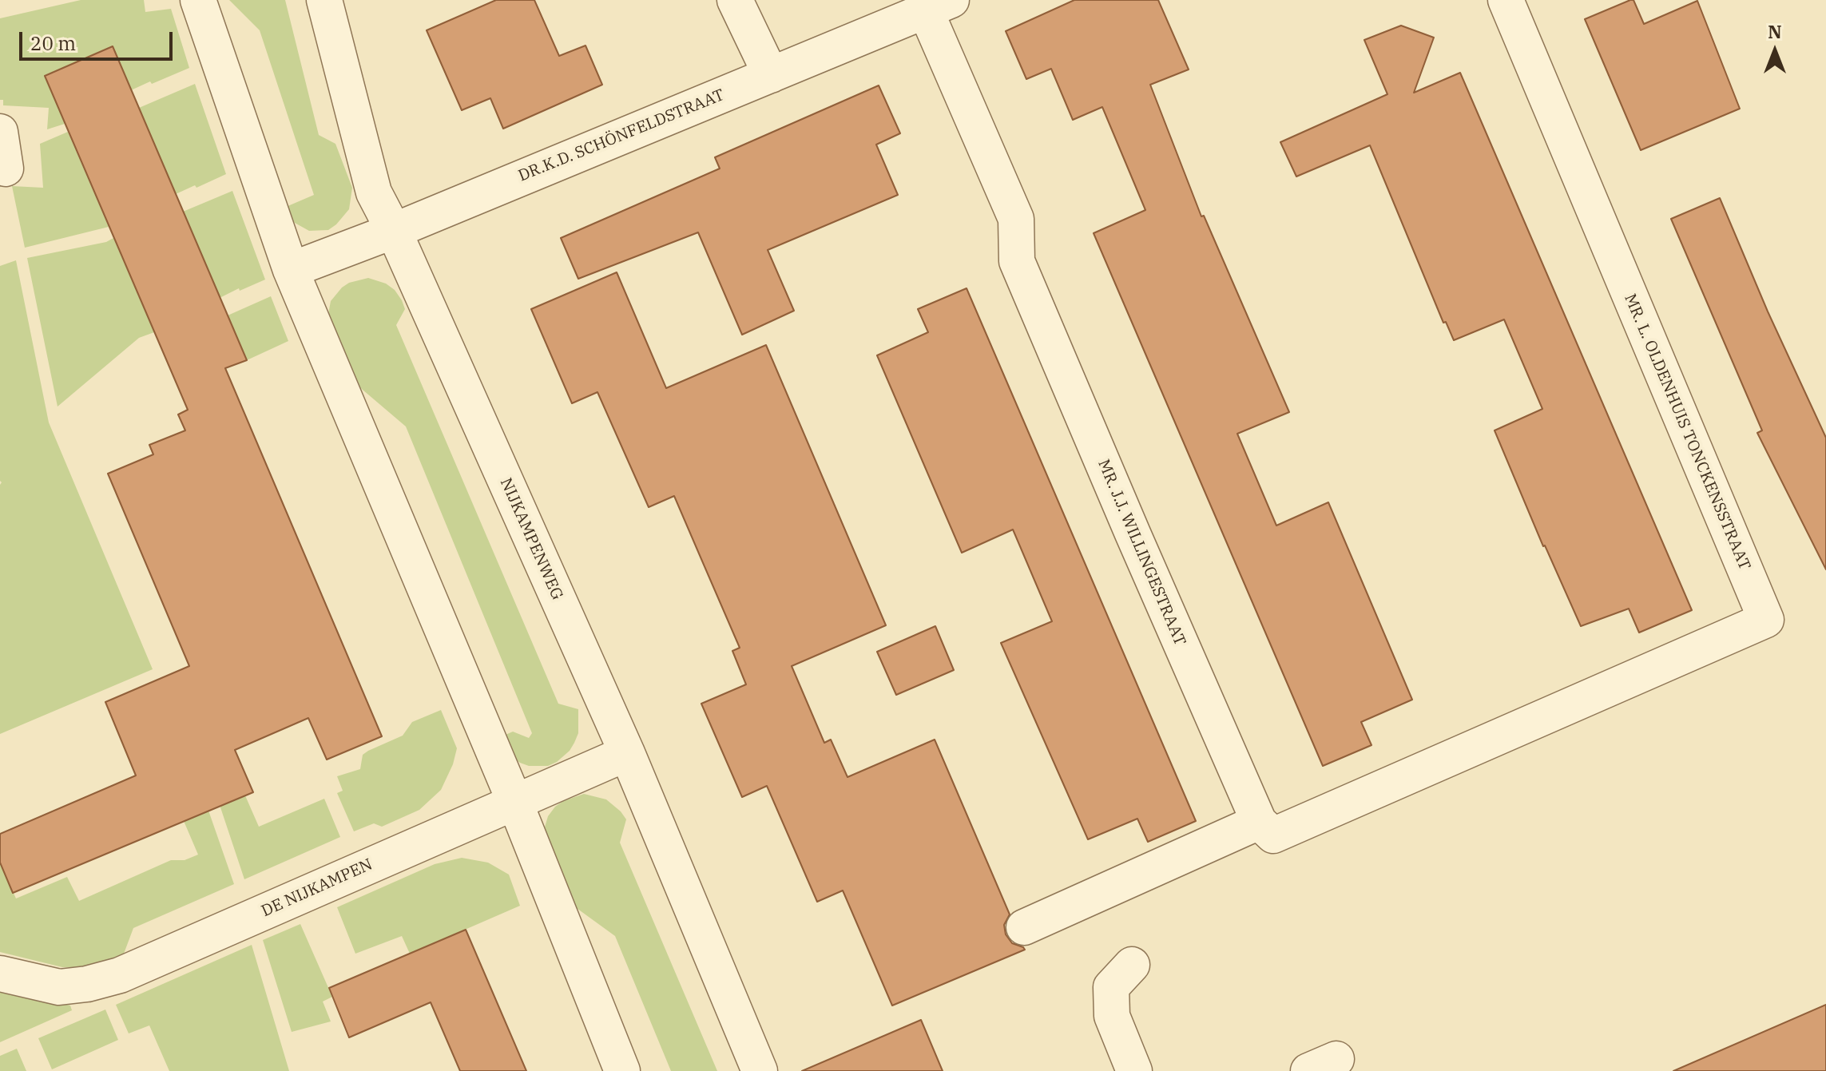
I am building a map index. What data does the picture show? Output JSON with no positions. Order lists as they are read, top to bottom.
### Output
{
  "streets": {
    "street": [
      "DR.K.D. SCHÖNFELDSTRAAT",
      "MR. L. OLDENHUIS TONCKENSSTRAAT",
      "NIJKAMPENWEG",
      "MR. J.J. WILLINGESTRAAT",
      "DE NIJKAMPEN"
    ]
  },
  "crossings": [
    ["DR.K.D. SCHÖNFELDSTRAAT", "NIJKAMPENWEG"],
    ["DR.K.D. SCHÖNFELDSTRAAT", "MR. J.J. WILLINGESTRAAT"],
    ["MR. L. OLDENHUIS TONCKENSSTRAAT", "MR. J.J. WILLINGESTRAAT"],
    ["NIJKAMPENWEG", "DE NIJKAMPEN"]
  ],
  "scale_bar": "20 m",
  "north": "top"
}
